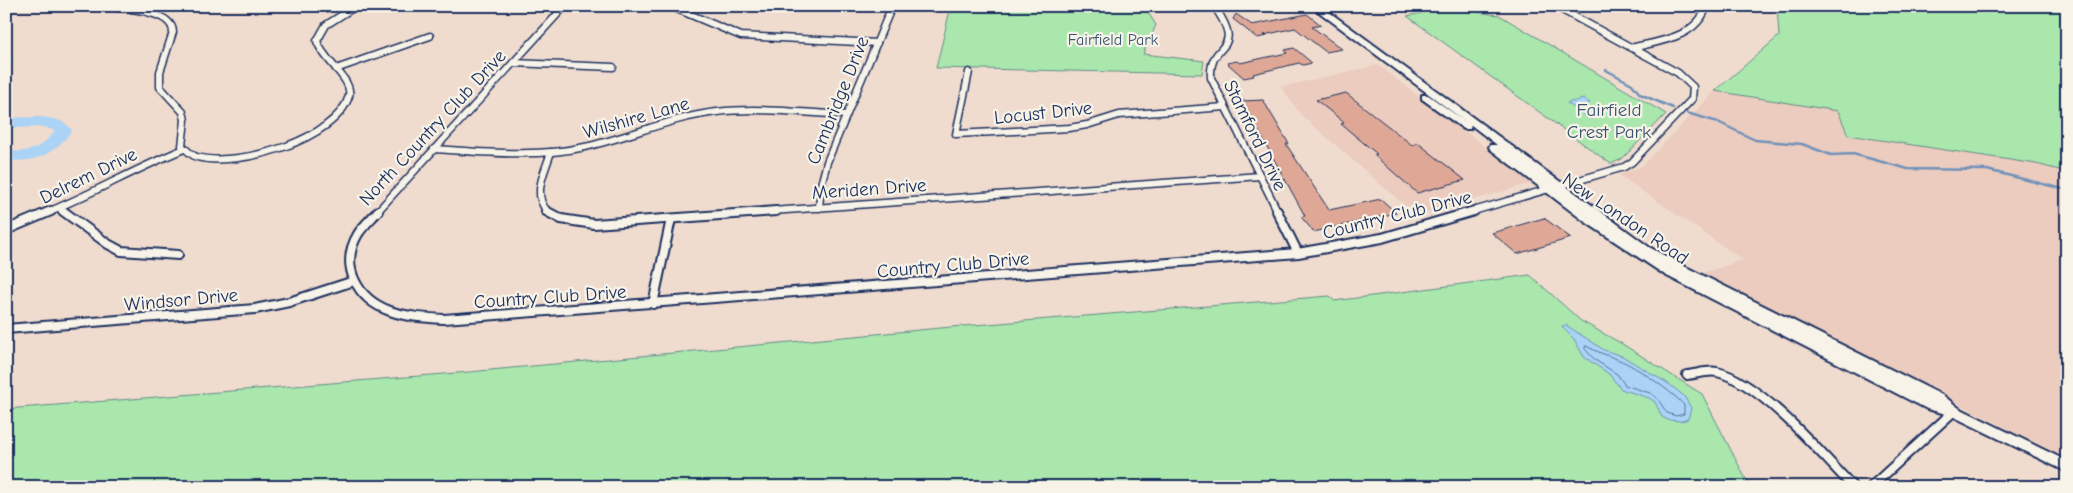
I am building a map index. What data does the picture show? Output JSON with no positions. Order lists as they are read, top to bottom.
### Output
{
  "streets": {
    "main road": ["New London Road"],
    "street": [
      "Cambridge Drive",
      "Locust Drive",
      "Wilshire Lane",
      "North Country Club Drive",
      "Stamford Drive",
      "Delrem Drive",
      "Meriden Drive",
      "Country Club Drive",
      "Windsor Drive"
    ]
  },
  "crossings": [
    ["Cambridge Drive", "Wilshire Lane"],
    ["Cambridge Drive", "Meriden Drive"],
    ["Locust Drive", "Stamford Drive"],
    ["Wilshire Lane", "North Country Club Drive"],
    ["Wilshire Lane", "Meriden Drive"],
    ["North Country Club Drive", "Country Club Drive"],
    ["North Country Club Drive", "Windsor Drive"],
    ["Stamford Drive", "Meriden Drive"],
    ["Stamford Drive", "Country Club Drive"],
    ["Country Club Drive", "New London Road"],
    ["Country Club Drive", "Windsor Drive"]
  ],
  "parks": ["Fairfield Park", "Fairfield Crest Park"]
}
